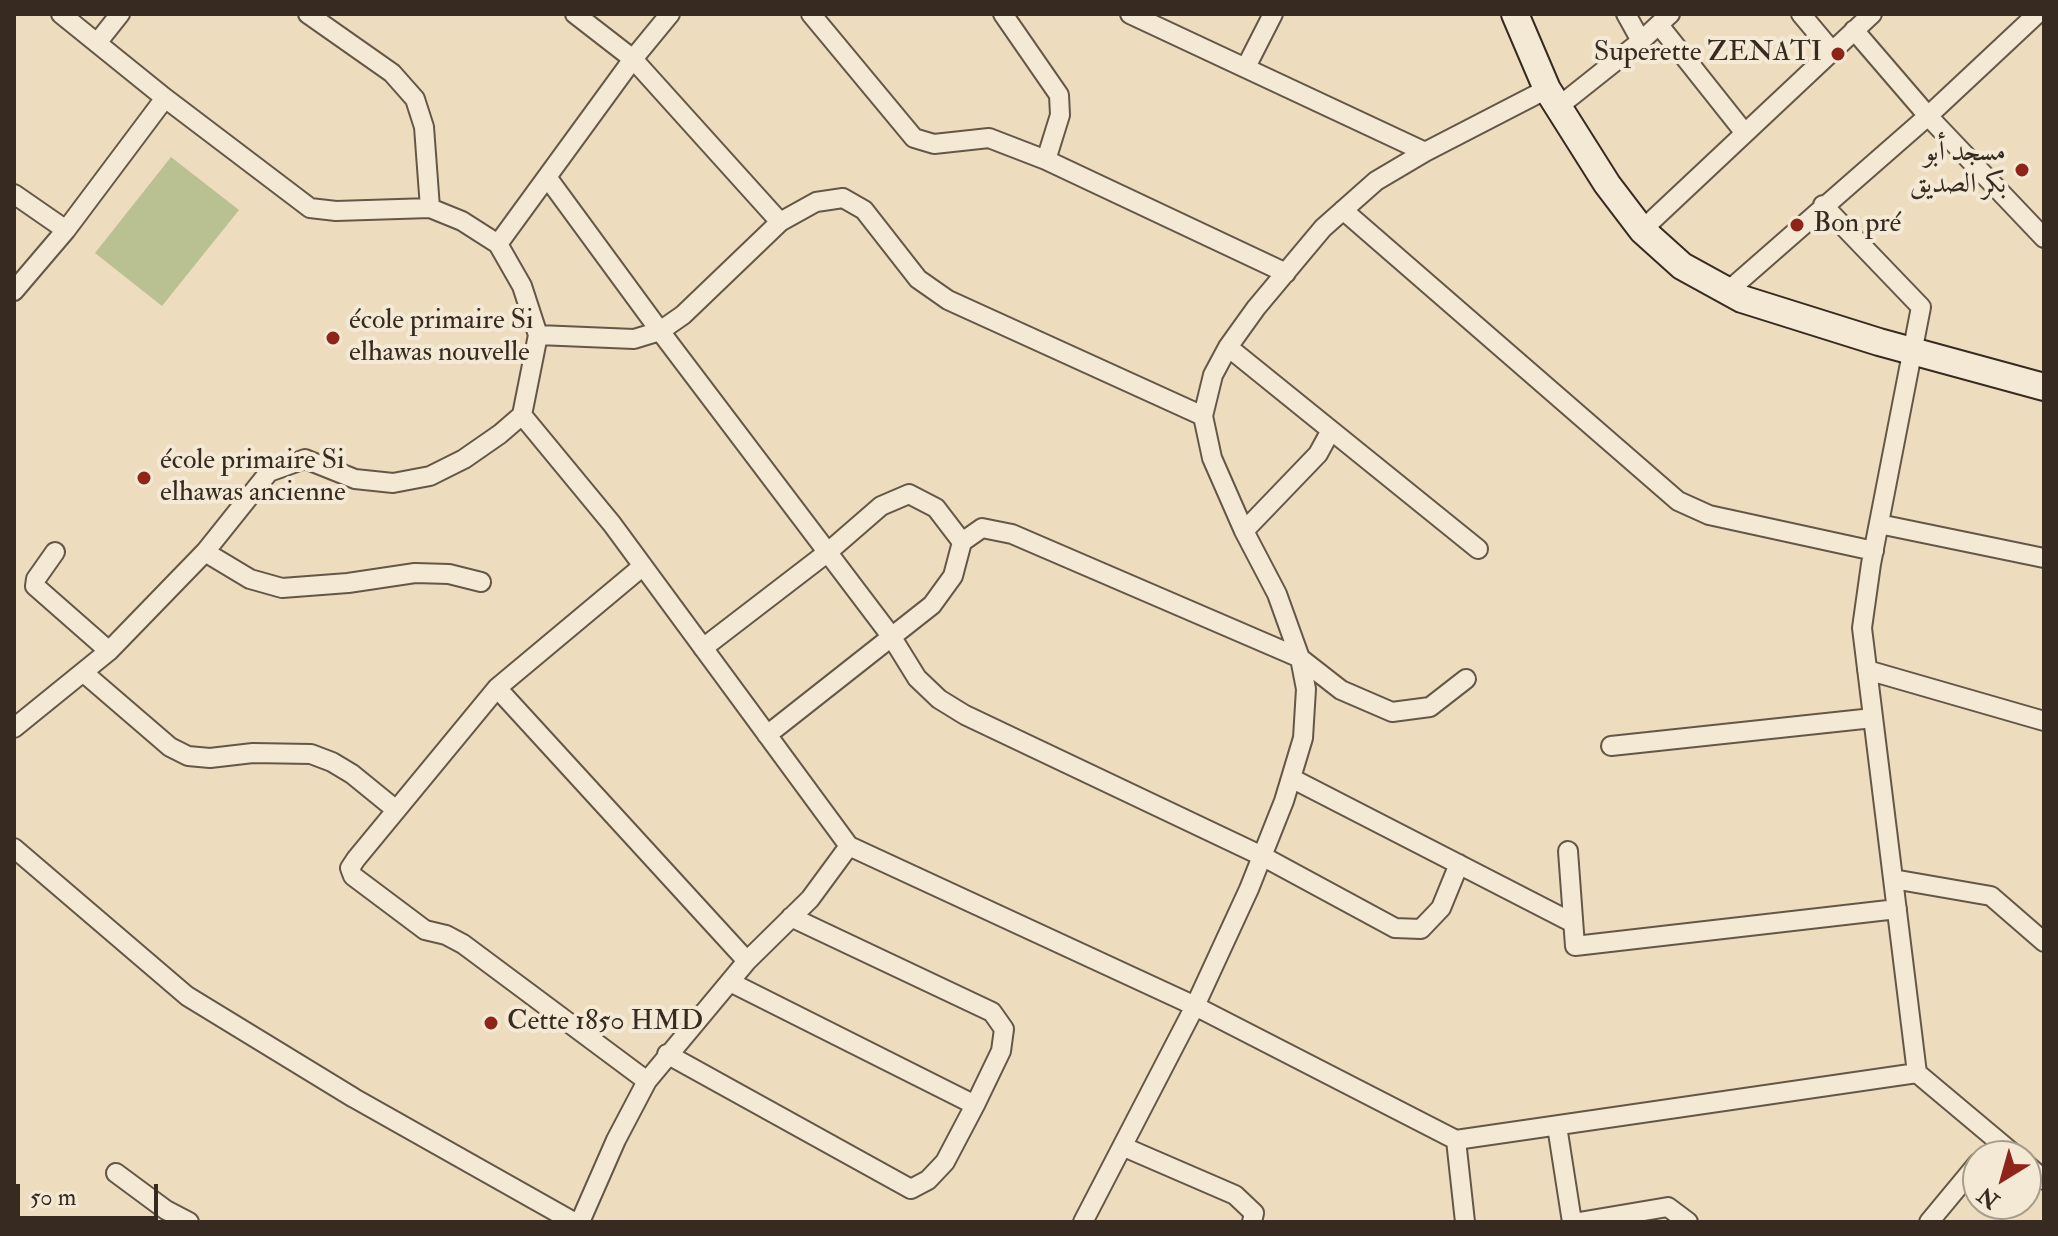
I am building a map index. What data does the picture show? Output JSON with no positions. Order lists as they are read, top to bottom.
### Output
{
  "places": [
    "Superette ZENATI",
    "مسجد أبو بكر الصديق",
    "Bon pré",
    "école primaire Si elhawas nouvelle",
    "école primaire Si elhawas ancienne",
    "Cette 1850 HMD"
  ],
  "scale_bar": "50 m",
  "north": "bottom left"
}
